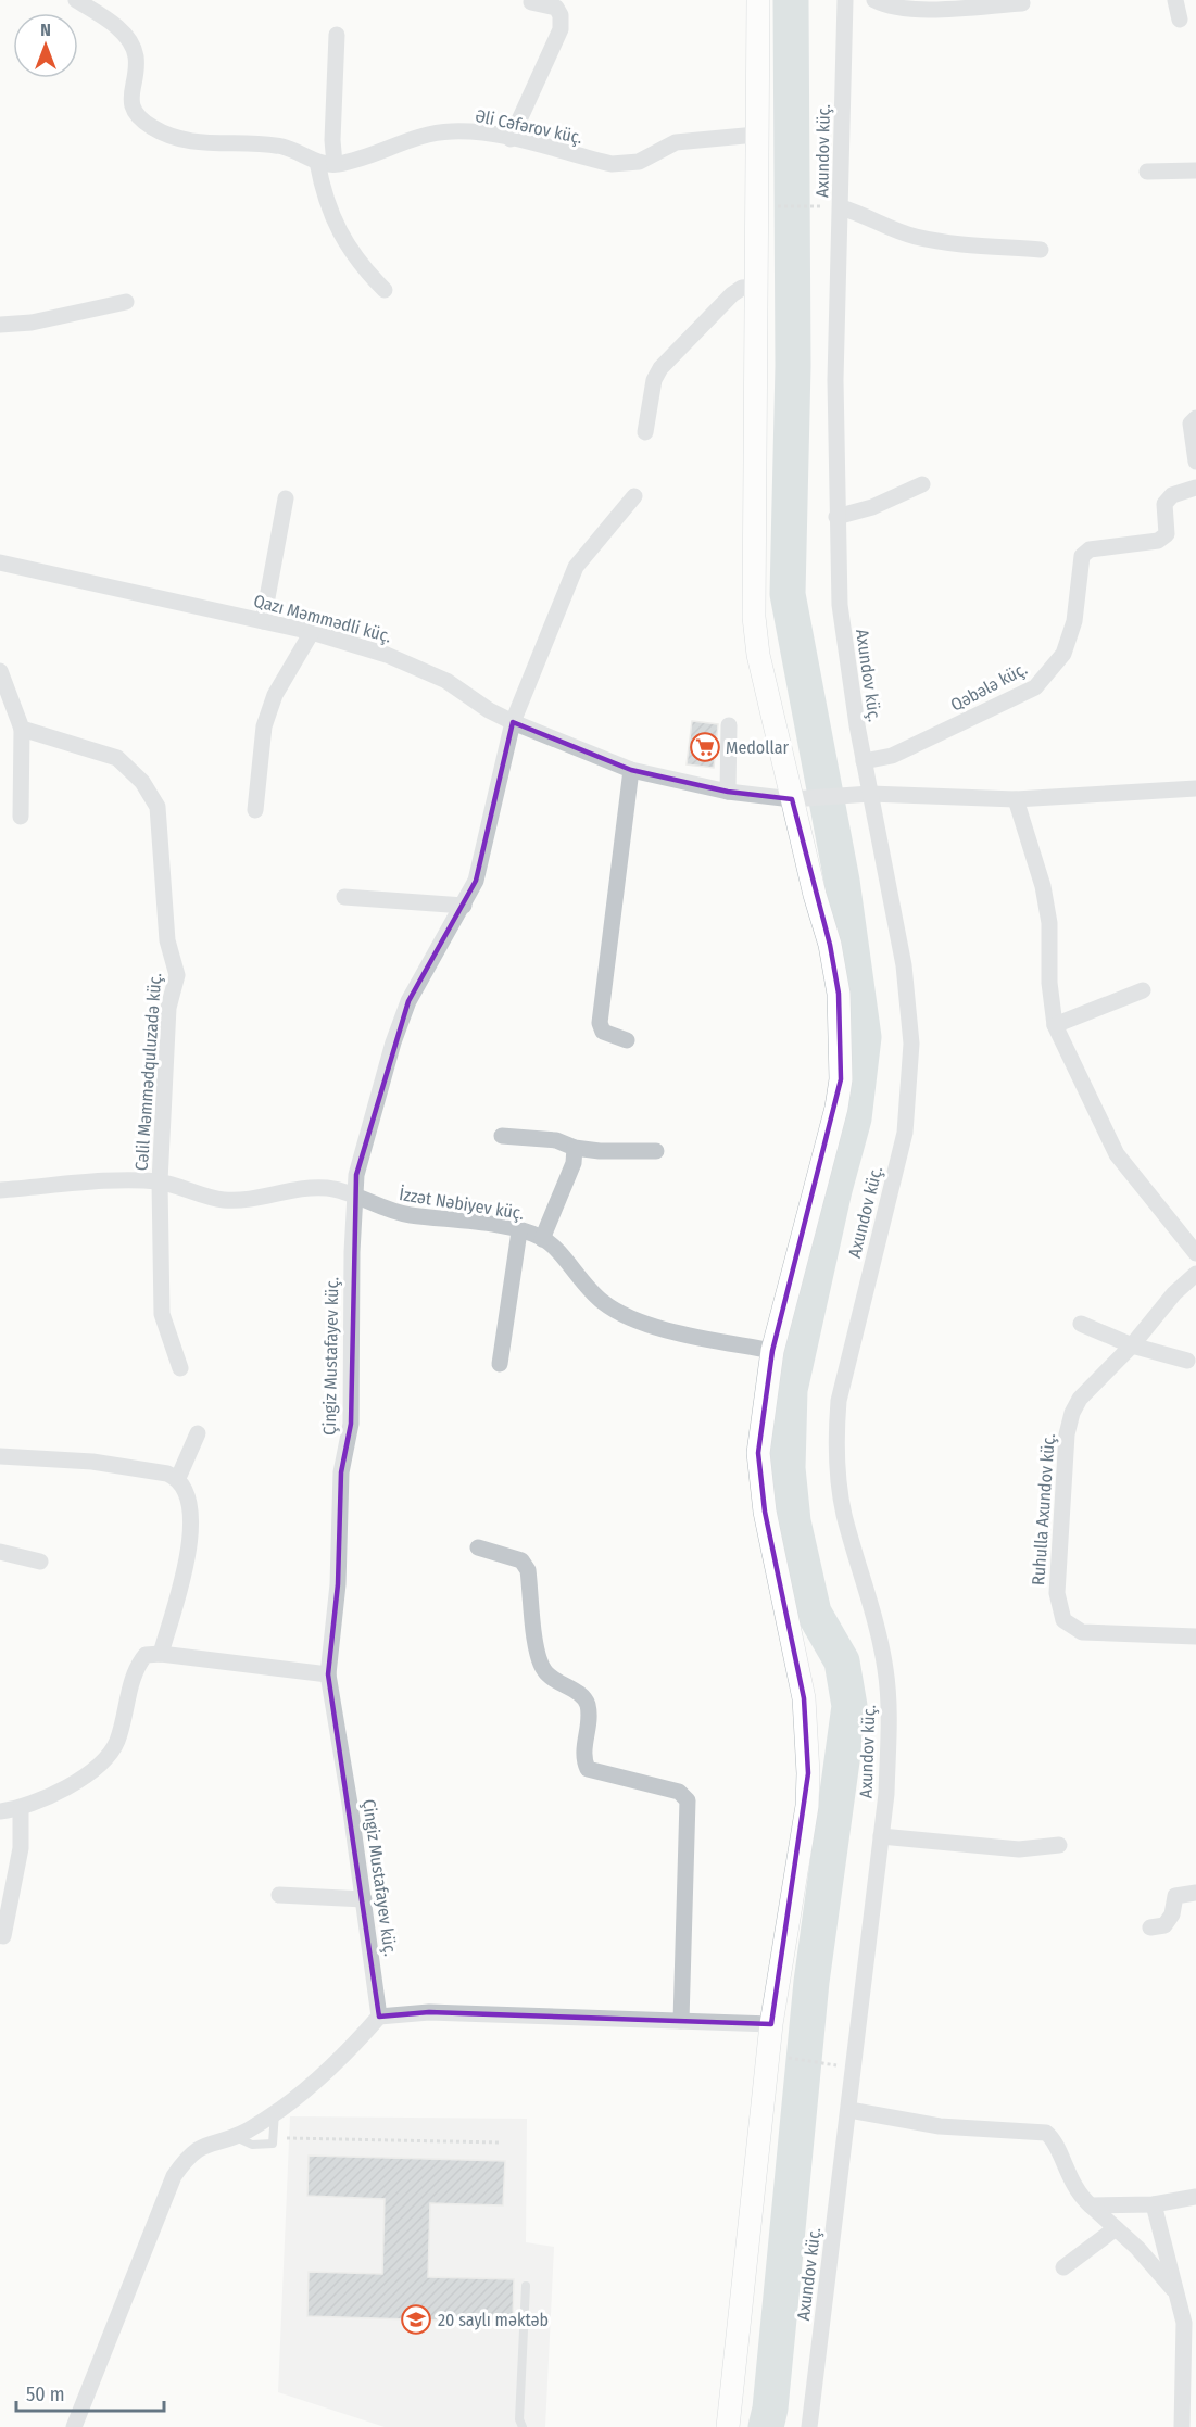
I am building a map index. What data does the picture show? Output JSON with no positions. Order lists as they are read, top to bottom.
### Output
{
  "streets": {
    "street": [
      "Əli Cəfərov küç.",
      "Axundov küç.",
      "Qazı Məmmədli küç.",
      "Qəbələ küç.",
      "Cəlil Məmmədquluzadə küç.",
      "İzzət Nəbiyev küç.",
      "Çingiz Mustafayev küç.",
      "Ruhulla Axundov küç."
    ]
  },
  "crossings": [
    ["Axundov küç.", "Qazı Məmmədli küç."],
    ["Axundov küç.", "Qəbələ küç."],
    ["Qazı Məmmədli küç.", "Çingiz Mustafayev küç."],
    ["Cəlil Məmmədquluzadə küç.", "İzzət Nəbiyev küç."],
    ["İzzət Nəbiyev küç.", "Çingiz Mustafayev küç."]
  ],
  "places": {
    "supermarket": ["Medollar"],
    "school or university": ["20 saylı məktəb"]
  },
  "scale_bar": "50 m",
  "north": "top"
}
